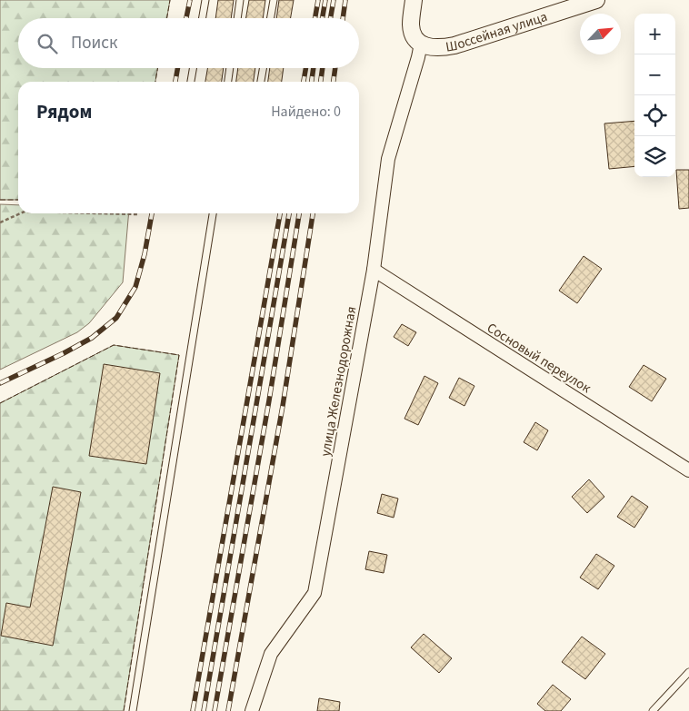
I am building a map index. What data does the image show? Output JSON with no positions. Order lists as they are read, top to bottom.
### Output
{
  "streets": {
    "street": ["Шоссейная улица", "Сосновый переулок", "улица Железнодорожная"]
  },
  "crossings": [
    ["Шоссейная улица", "улица Железнодорожная"],
    ["Сосновый переулок", "улица Железнодорожная"]
  ],
  "north": "top right",
  "page": {
    "map_buttons": ["+", "−"],
    "search": "Поиск",
    "heading": ["Рядом", "Найдено: 0"]
  }
}
